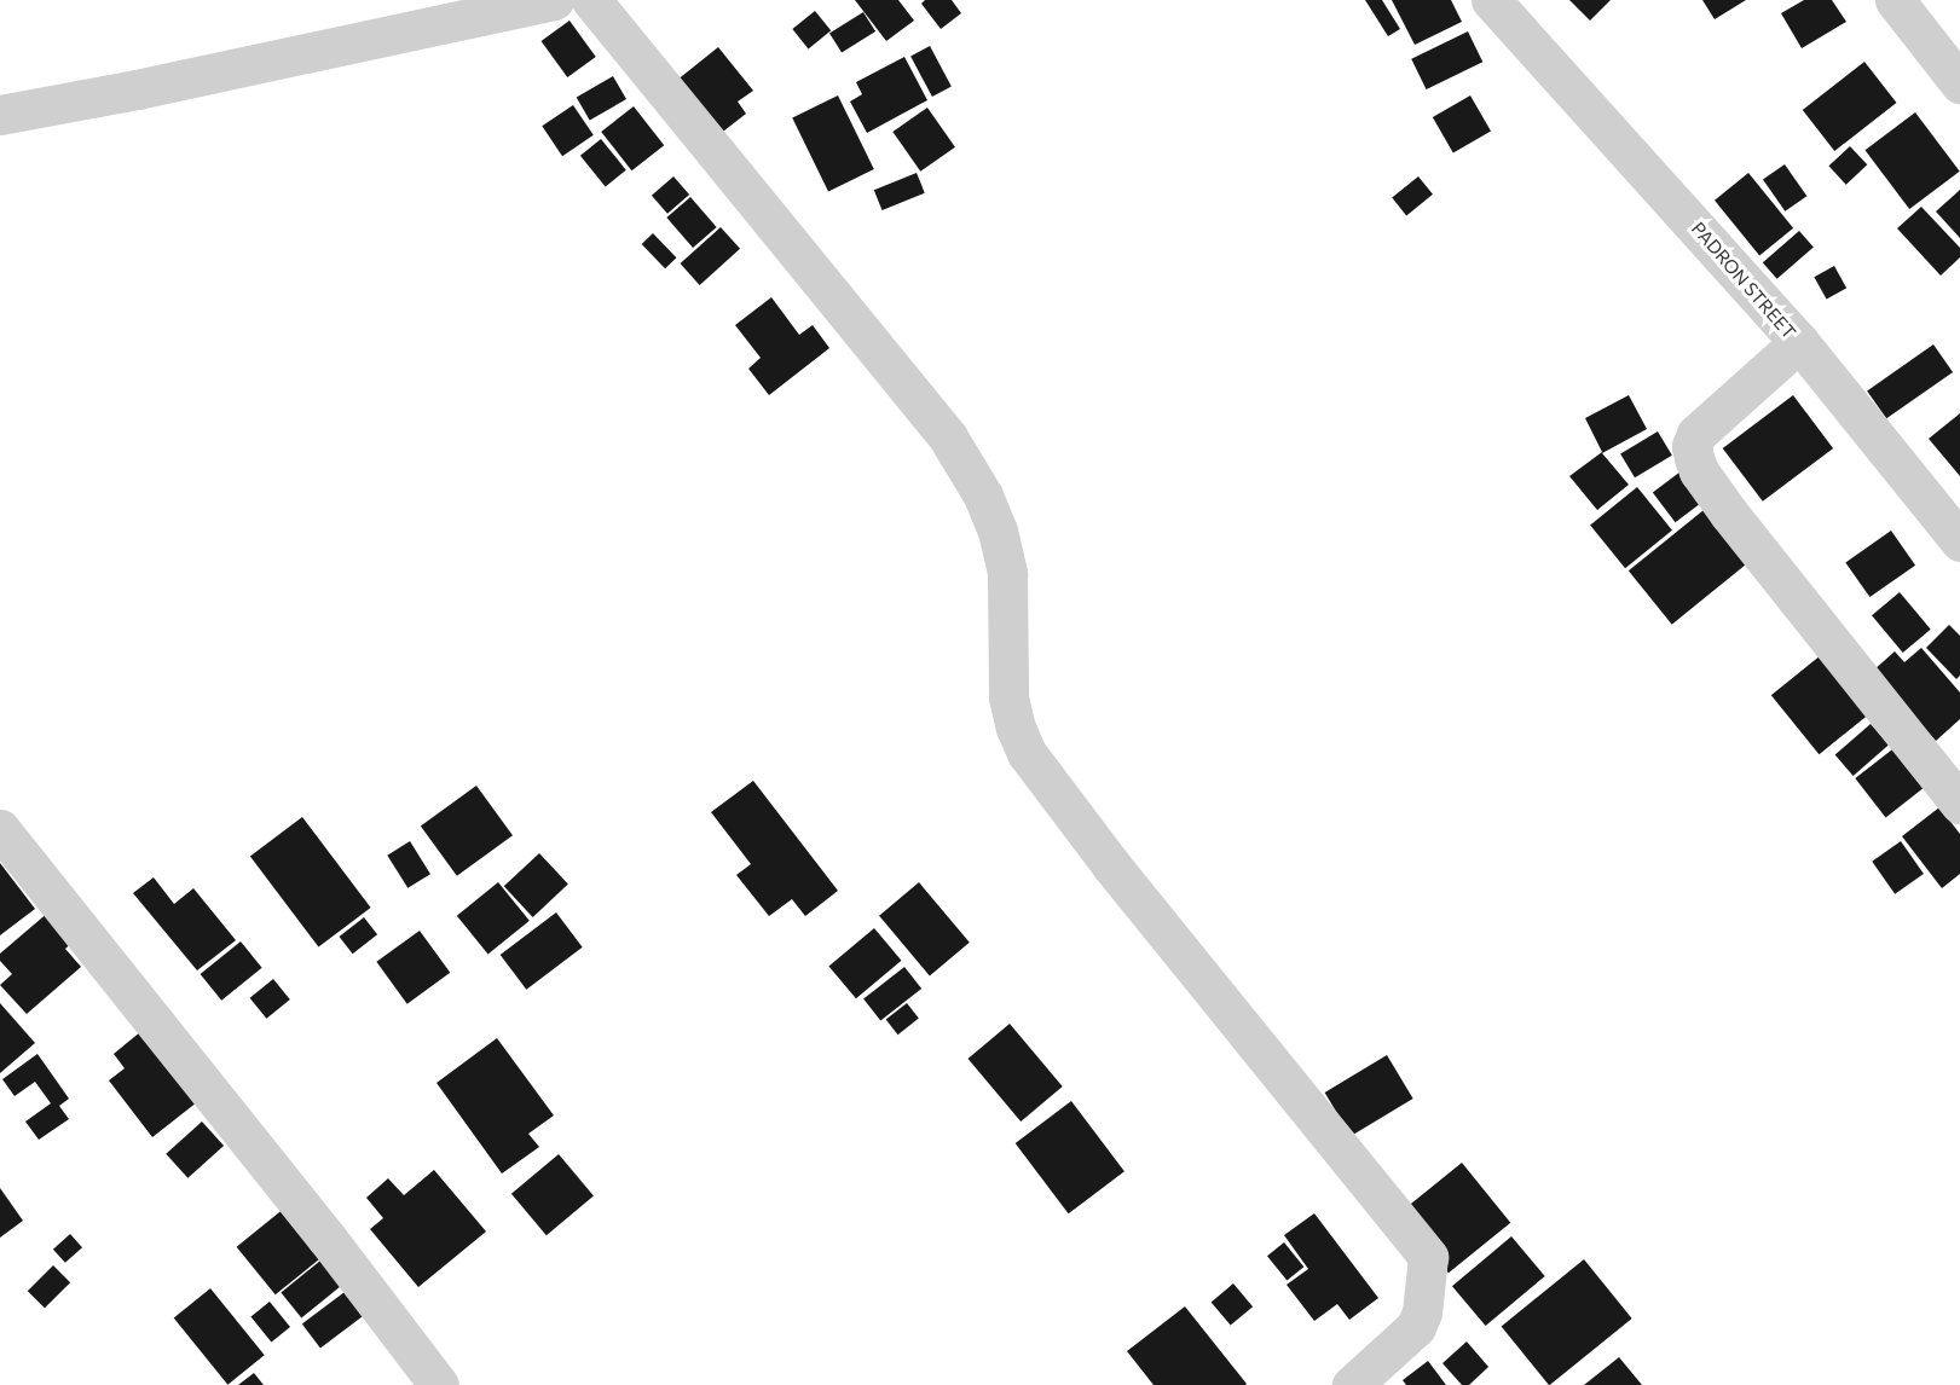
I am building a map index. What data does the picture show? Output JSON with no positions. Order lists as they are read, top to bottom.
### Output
{
  "streets": {
    "street": ["PADRON STREET"]
  }
}
